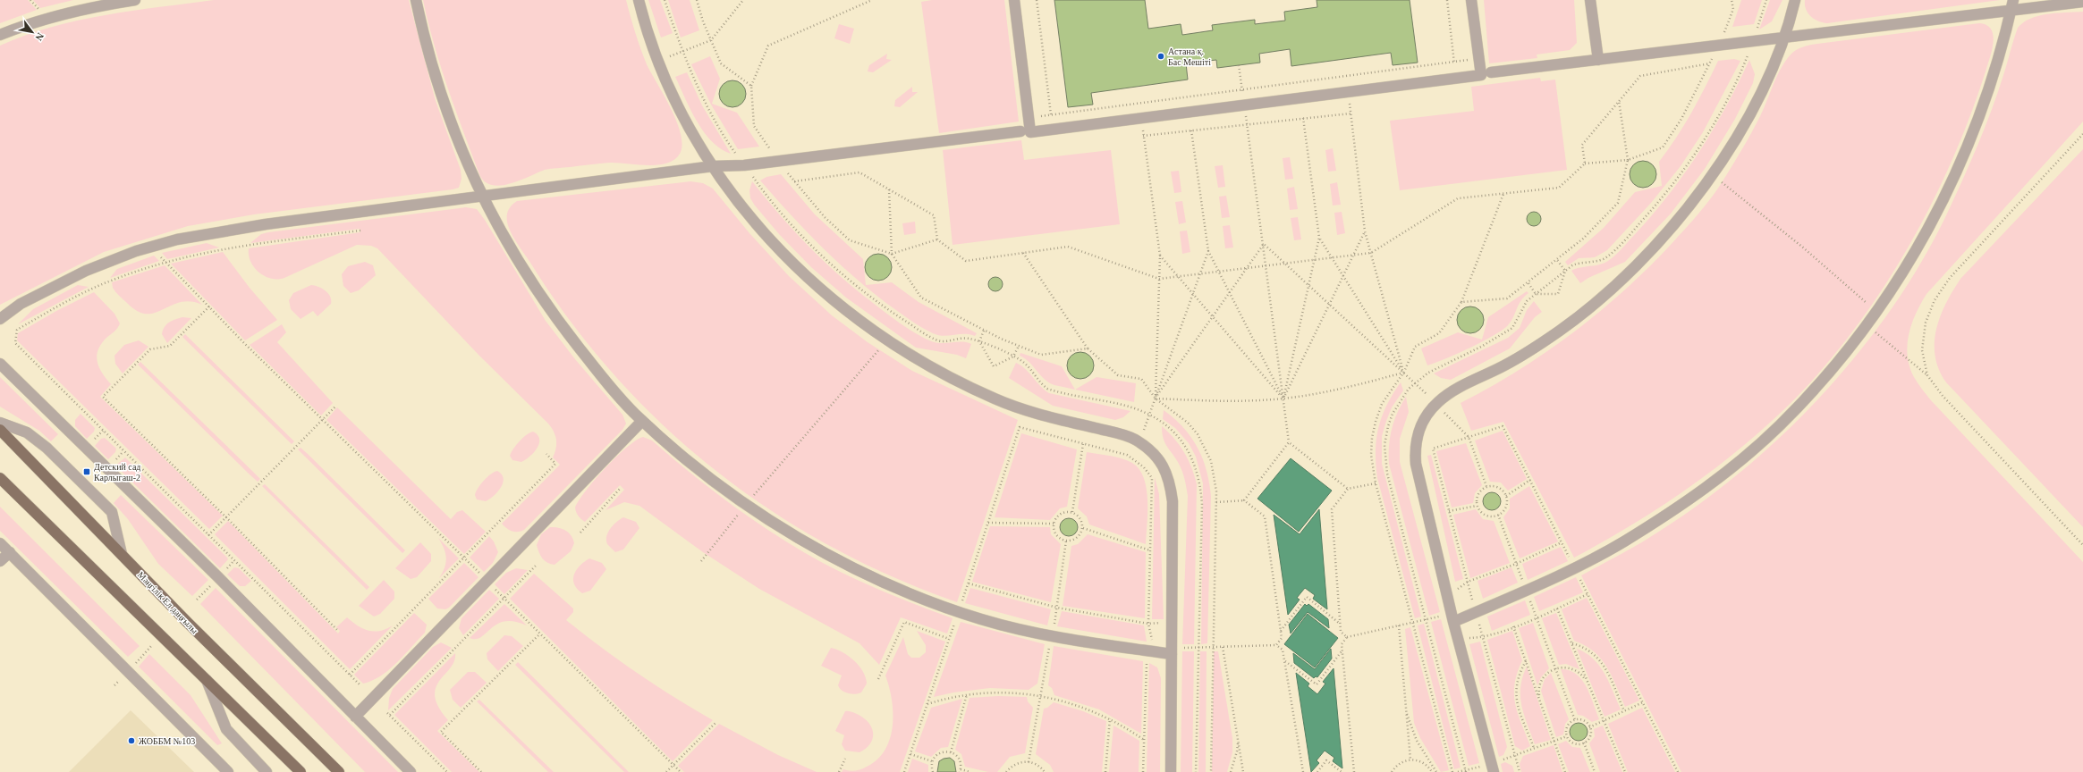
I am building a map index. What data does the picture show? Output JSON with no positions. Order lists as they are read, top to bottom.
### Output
{
  "streets": {
    "main road": ["Мәңгілік Ел даңғылы"]
  },
  "places": {
    "other": ["Астана қ. Бас Мешіті", "ЖОББМ №103"],
    "transit": ["Детский сад Карлыгаш-2"]
  },
  "north": "bottom right"
}
